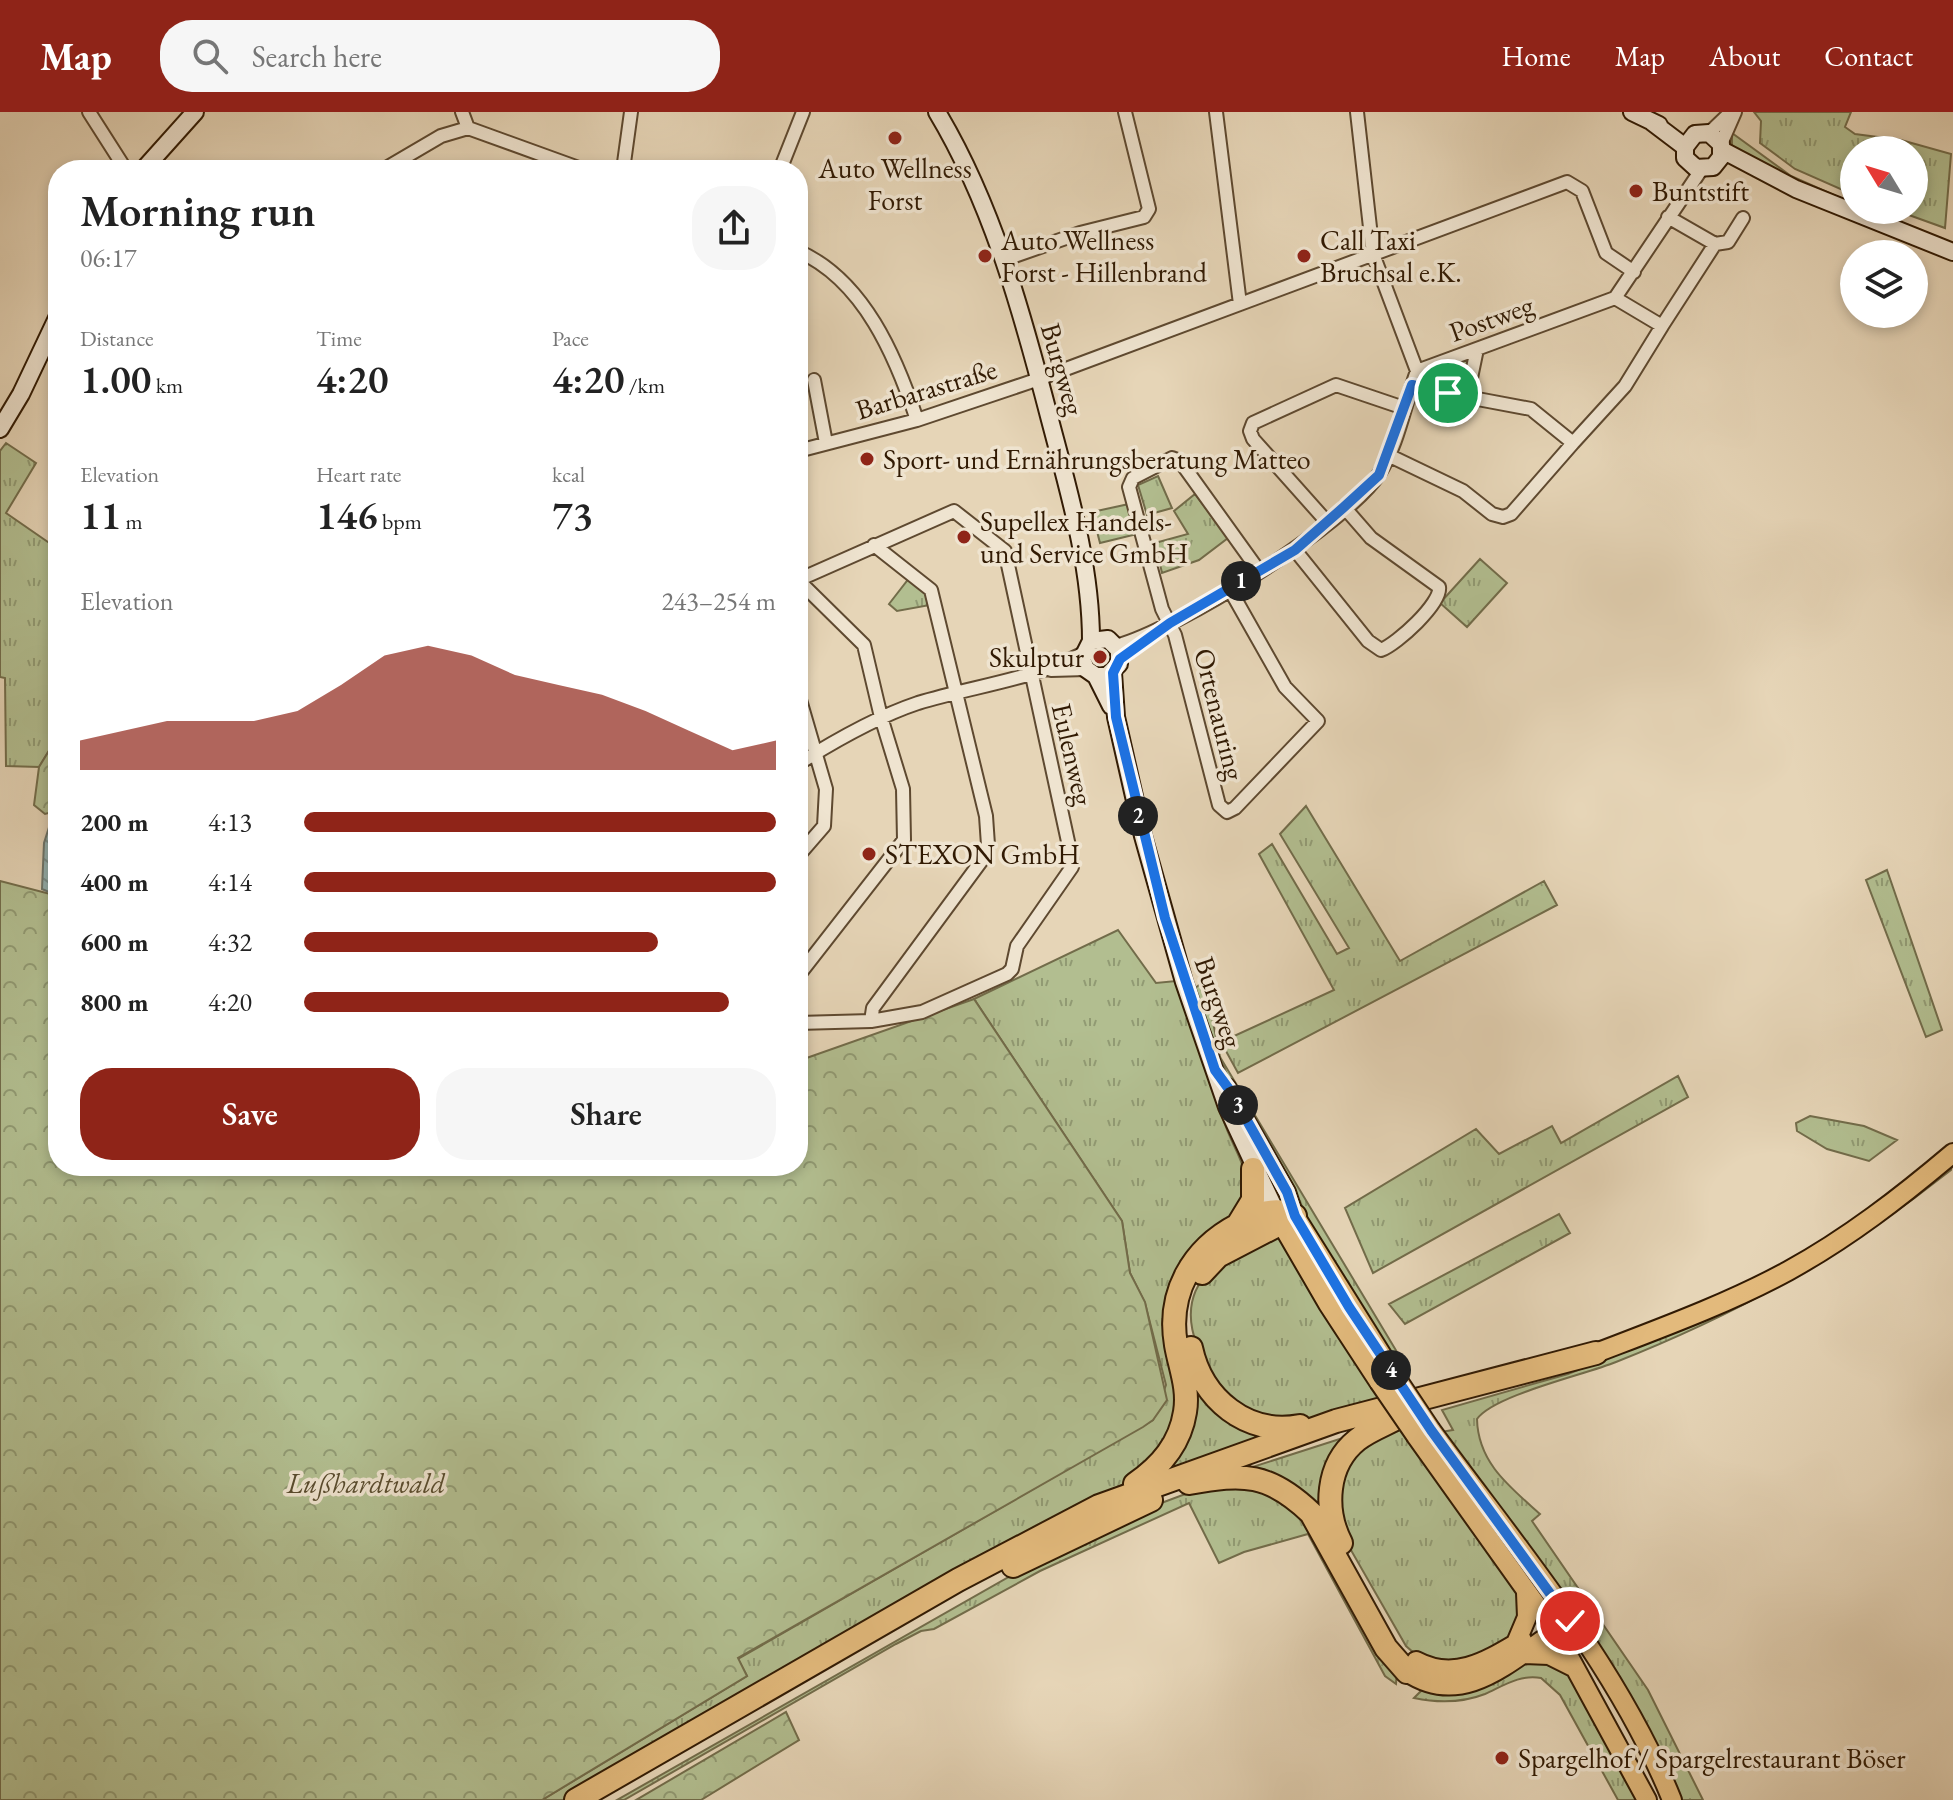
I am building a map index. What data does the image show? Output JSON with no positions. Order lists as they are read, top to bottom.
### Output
{
  "streets": {
    "street": [
      "Postweg",
      "Burgweg",
      "Barbarastraße",
      "Ortenauring",
      "Eulenweg"
    ]
  },
  "crossings": [
    ["Burgweg", "Barbarastraße"]
  ],
  "parks": ["Lußhardtwald"],
  "places": [
    "Auto Wellness Forst",
    "Buntstift",
    "Auto Wellness Forst - Hillenbrand",
    "Call Taxi Bruchsal e.K.",
    "Sport- und Ernährungsberatung Matteo",
    "Supellex Handels- und Service GmbH",
    "Skulptur",
    "STEXON GmbH",
    "Spargelhof / Spargelrestaurant Böser"
  ],
  "north": "top left",
  "page": {
    "header": "Map",
    "search": "Search here",
    "nav": [
      "Home",
      "Map",
      "About",
      "Contact"
    ],
    "heading": ["Morning run", "06:17"],
    "stats": [
      ["Distance", "1.00 km"],
      ["Time", "4:20"],
      ["Pace", "4:20 /km"],
      ["Elevation", "11 m"],
      ["Heart rate", "146 bpm"],
      ["kcal", "73"]
    ],
    "pins": [
      "1",
      "2",
      "3",
      "4"
    ],
    "chart": ["Elevation", "243–254 m"],
    "list": [
      {
        "name": "200 m",
        "note": "4:13"
      },
      {
        "name": "400 m",
        "note": "4:14"
      },
      {
        "name": "600 m",
        "note": "4:32"
      },
      {
        "name": "800 m",
        "note": "4:20"
      }
    ],
    "buttons": ["Save", "Share"]
  }
}
